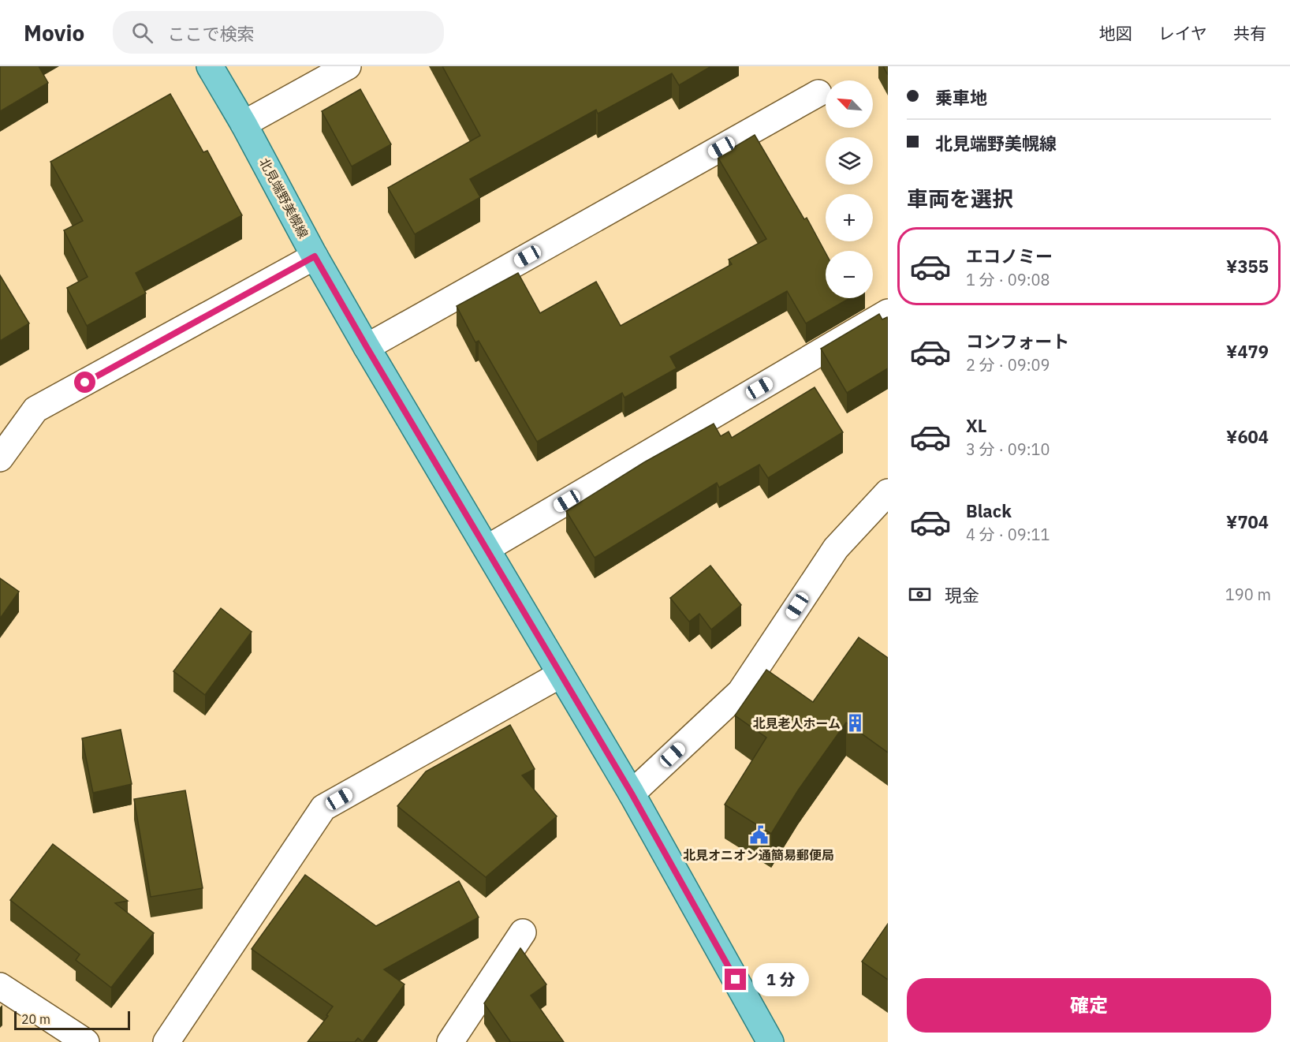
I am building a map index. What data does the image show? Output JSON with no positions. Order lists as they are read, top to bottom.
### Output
{
  "streets": {
    "main road": ["北見端野美幌線"]
  },
  "places": {
    "building": ["北見老人ホーム"],
    "public building": ["北見オニオン通簡易郵便局"]
  },
  "scale_bar": "20 m",
  "north": "top left",
  "page": {
    "header": "Movio",
    "search": "ここで検索",
    "nav": ["地図", "レイヤ", "共有"],
    "banner": ["乗車地", "北見端野美幌線"],
    "map_buttons": ["+", "−"],
    "heading": "車両を選択",
    "list": [
      {
        "name": "エコノミー",
        "note": "1 分 · 09:08",
        "value": "¥355"
      },
      {
        "name": "コンフォート",
        "note": "2 分 · 09:09",
        "value": "¥479"
      },
      {
        "name": "XL",
        "note": "3 分 · 09:10",
        "value": "¥604"
      },
      {
        "name": "Black",
        "note": "4 分 · 09:11",
        "value": "¥704"
      }
    ],
    "pay": ["現金", "190 m"],
    "bubble": "1 分",
    "buttons": "確定",
    "scale": "20 m"
  }
}
